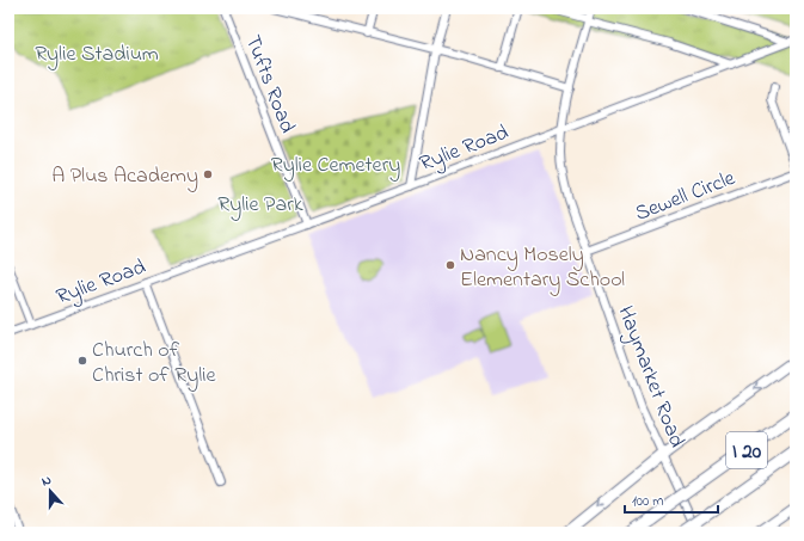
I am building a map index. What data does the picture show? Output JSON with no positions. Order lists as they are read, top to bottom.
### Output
{
  "streets": {
    "highway": ["I 20"],
    "street": [
      "Tufts Road",
      "Rylie Road",
      "Sewell Circle",
      "Haymarket Road"
    ]
  },
  "crossings": [
    ["Tufts Road", "Rylie Road"],
    ["Rylie Road", "Haymarket Road"],
    ["Sewell Circle", "Haymarket Road"]
  ],
  "parks": ["Rylie Stadium", "Rylie Cemetery", "Rylie Park"],
  "places": ["A Plus Academy", "Nancy Mosely Elementary School", "Church of Christ of Rylie"],
  "scale_bar": "100 m",
  "north": "top"
}
